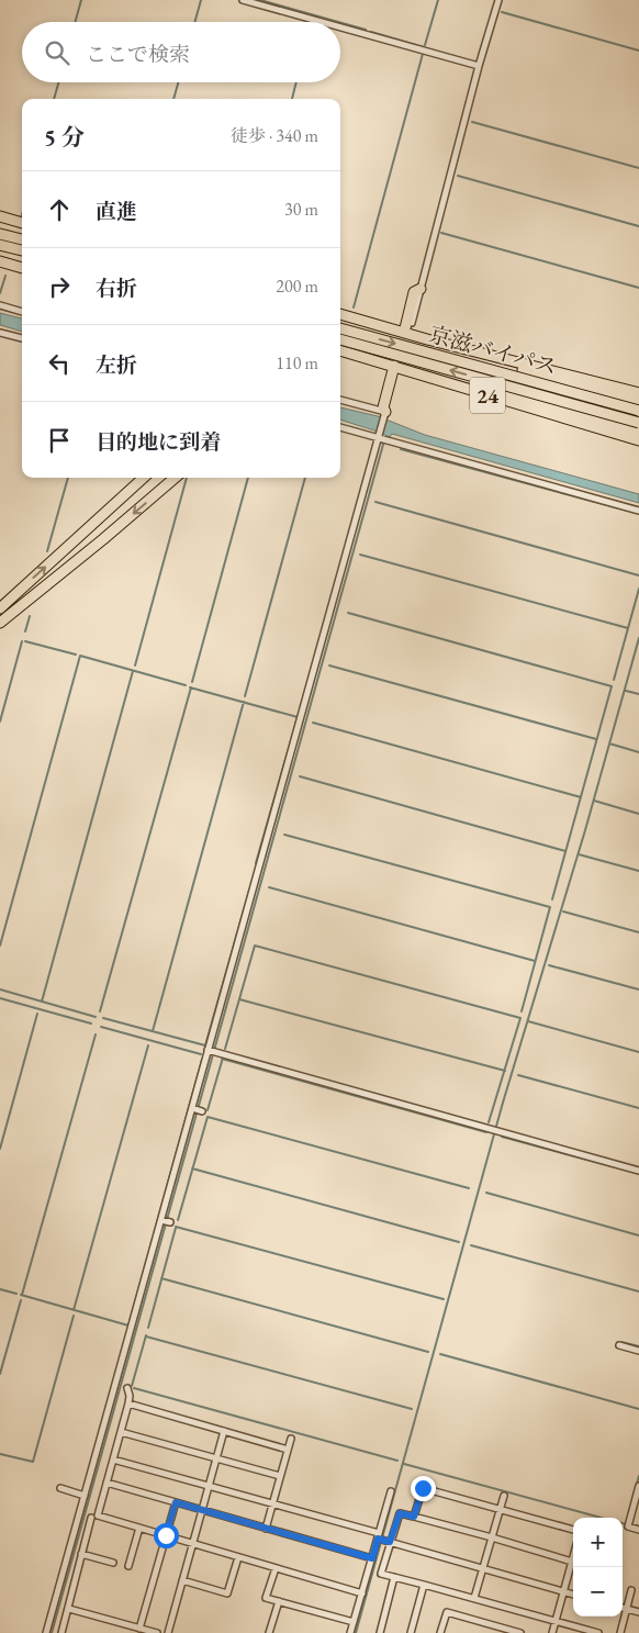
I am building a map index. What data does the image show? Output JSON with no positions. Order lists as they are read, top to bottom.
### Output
{
  "streets": {
    "highway": ["京滋バイパス", "24"]
  },
  "page": {
    "search": "ここで検索",
    "heading": ["5 分", "徒歩 · 340 m"],
    "list": [
      ["直進", "30 m"],
      ["右折", "200 m"],
      ["左折", "110 m"],
      "目的地に到着"
    ],
    "map_buttons": ["+", "−"]
  }
}
